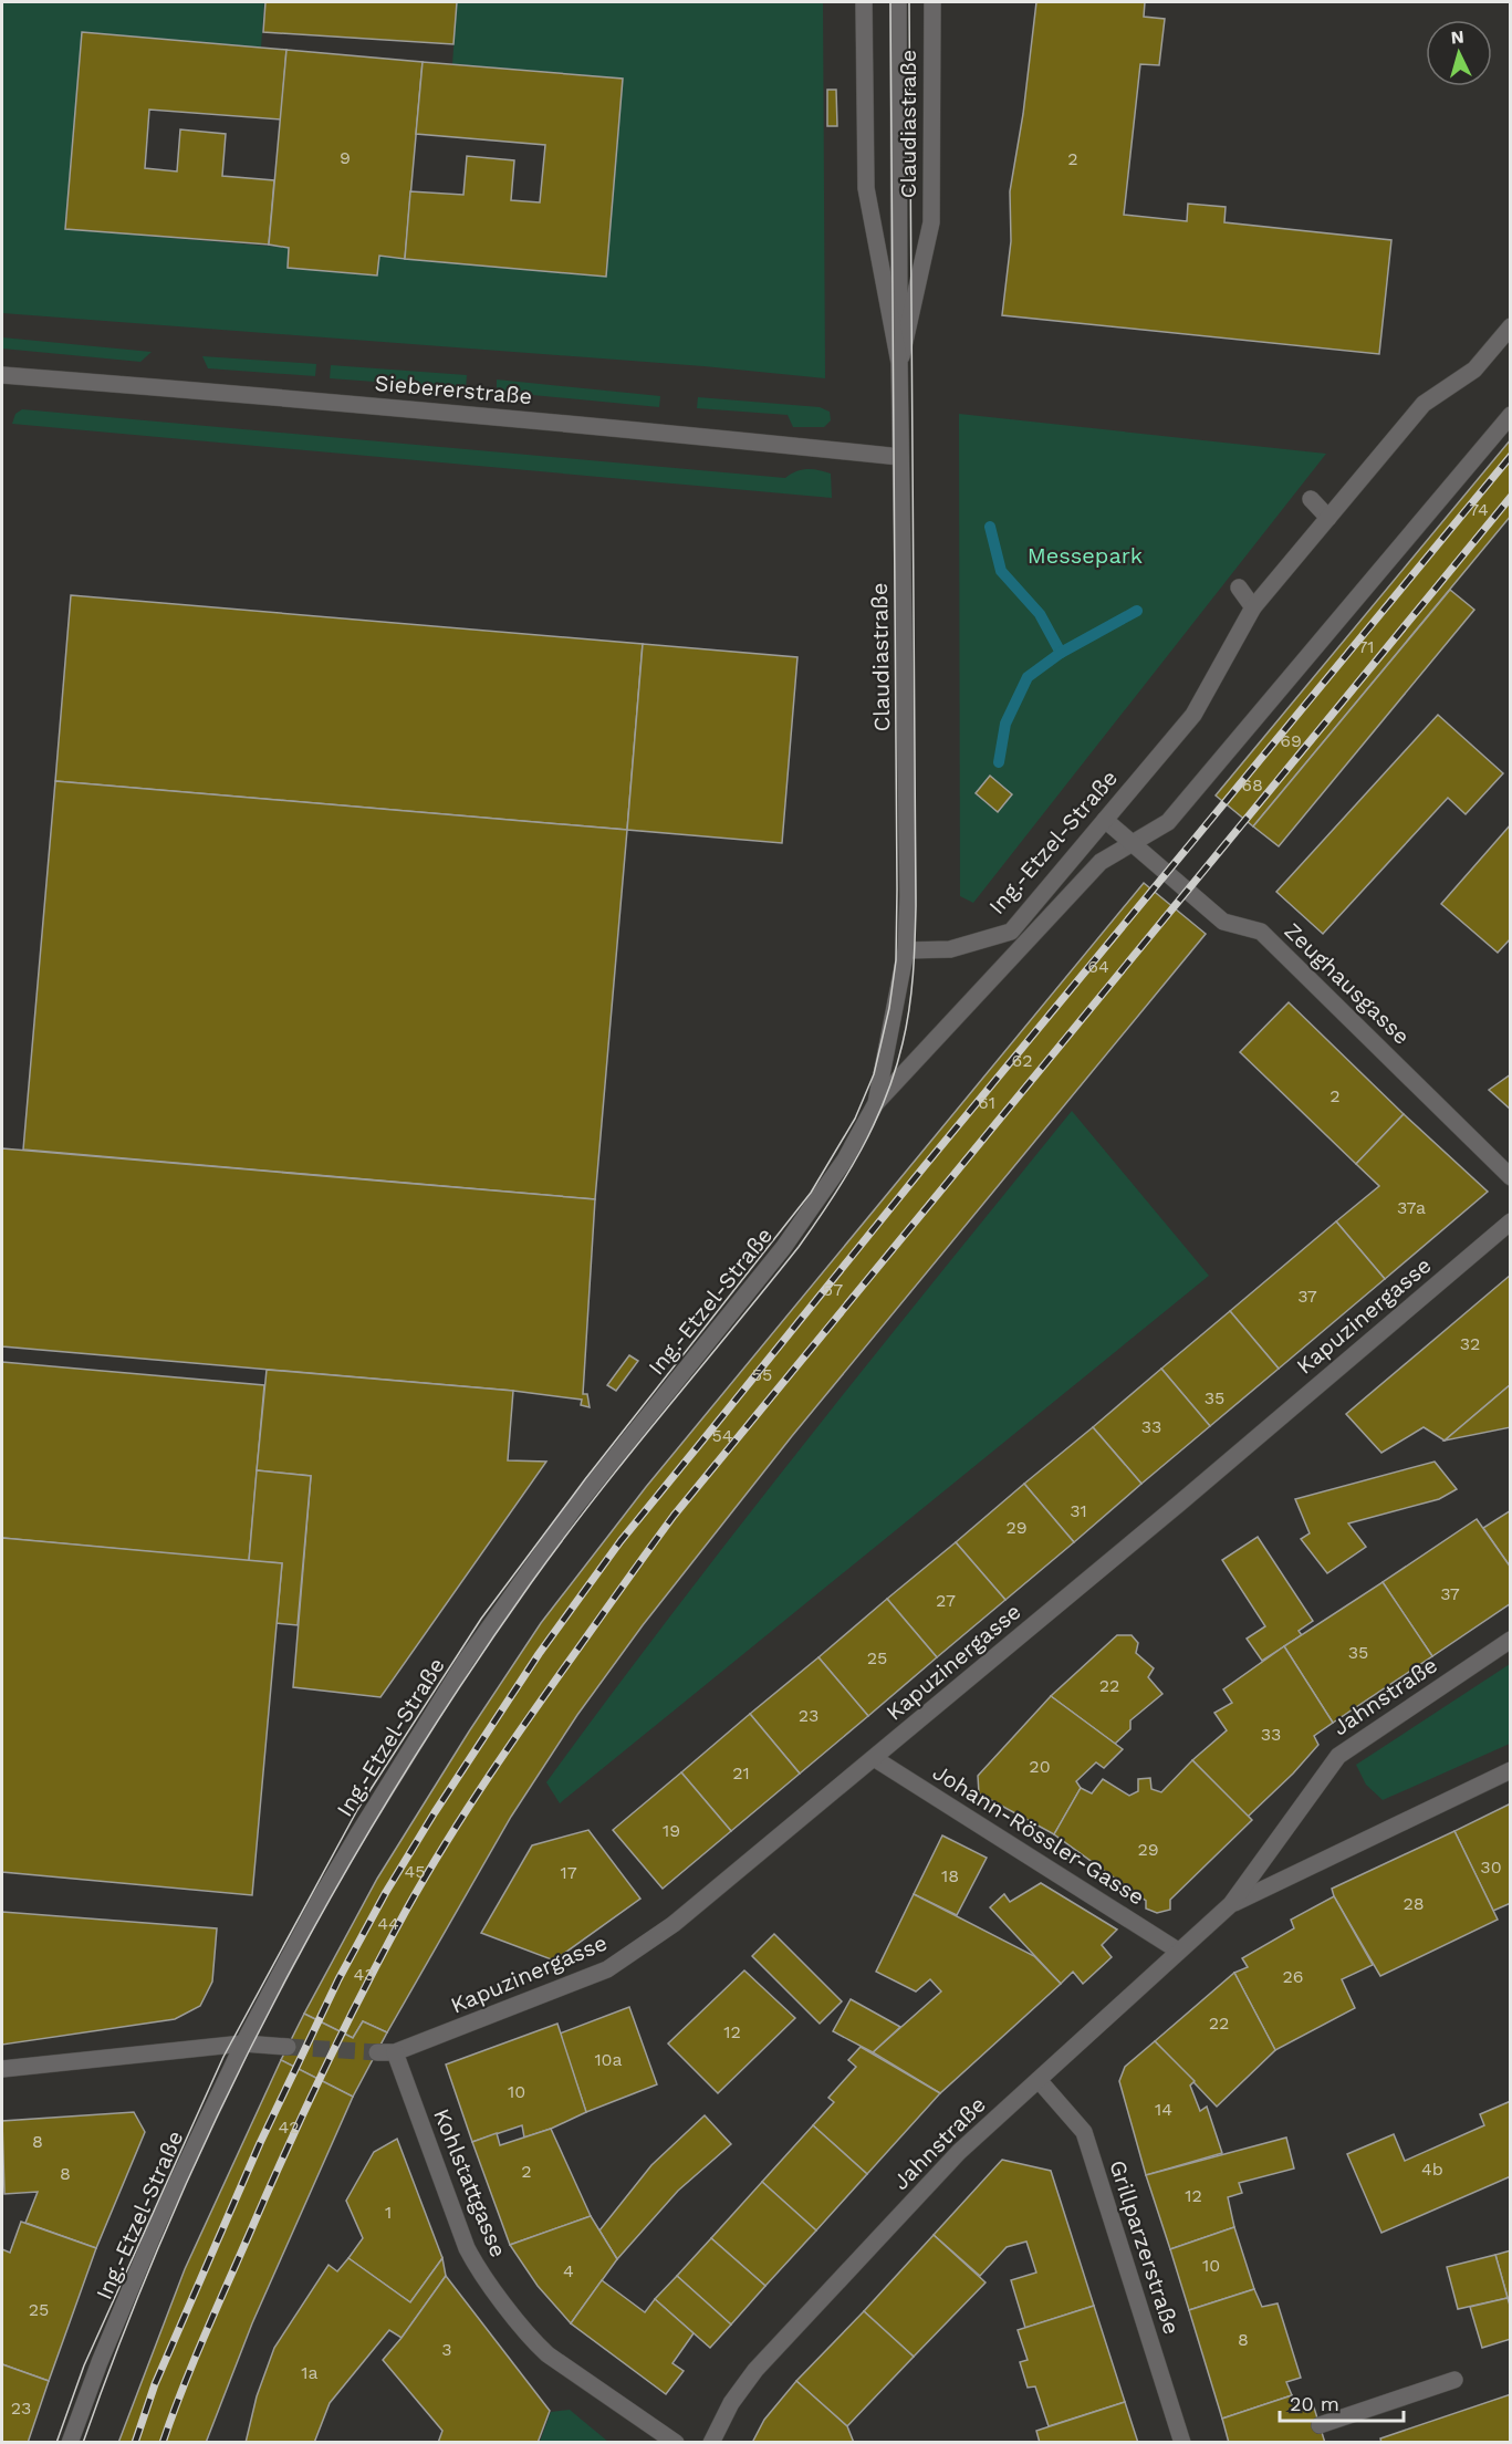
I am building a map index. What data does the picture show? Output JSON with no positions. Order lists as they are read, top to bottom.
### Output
{
  "streets": {
    "street": [
      "Claudiastraße",
      "Siebererstraße",
      "Ing.-Etzel-Straße",
      "Zeughausgasse",
      "Kapuzinergasse",
      "Jahnstraße",
      "Johann-Rössler-Gasse",
      "Kohlstattgasse",
      "Grillparzerstraße"
    ]
  },
  "crossings": [
    ["Claudiastraße", "Siebererstraße"],
    ["Claudiastraße", "Ing.-Etzel-Straße"],
    ["Ing.-Etzel-Straße", "Zeughausgasse"],
    ["Kapuzinergasse", "Johann-Rössler-Gasse"],
    ["Kapuzinergasse", "Kohlstattgasse"],
    ["Jahnstraße", "Johann-Rössler-Gasse"],
    ["Jahnstraße", "Grillparzerstraße"]
  ],
  "parks": ["Messepark"],
  "house_numbers": [
    "9",
    "2",
    "74",
    "71",
    "69",
    "68",
    "64",
    "62",
    "2",
    "61",
    "37a",
    "57",
    "37",
    "32",
    "55",
    "35",
    "33",
    "54",
    "31",
    "29",
    "37",
    "27",
    "35",
    "25",
    "22",
    "23",
    "33",
    "20",
    "21",
    "19",
    "29",
    "30",
    "45",
    "17",
    "18",
    "28",
    "44",
    "43",
    "26",
    "22",
    "12",
    "10a",
    "10",
    "14",
    "42",
    "8",
    "4b",
    "2",
    "8",
    "12",
    "1",
    "10",
    "4",
    "25",
    "8",
    "3",
    "1a",
    "23"
  ],
  "scale_bar": "20 m",
  "north": "top"
}
